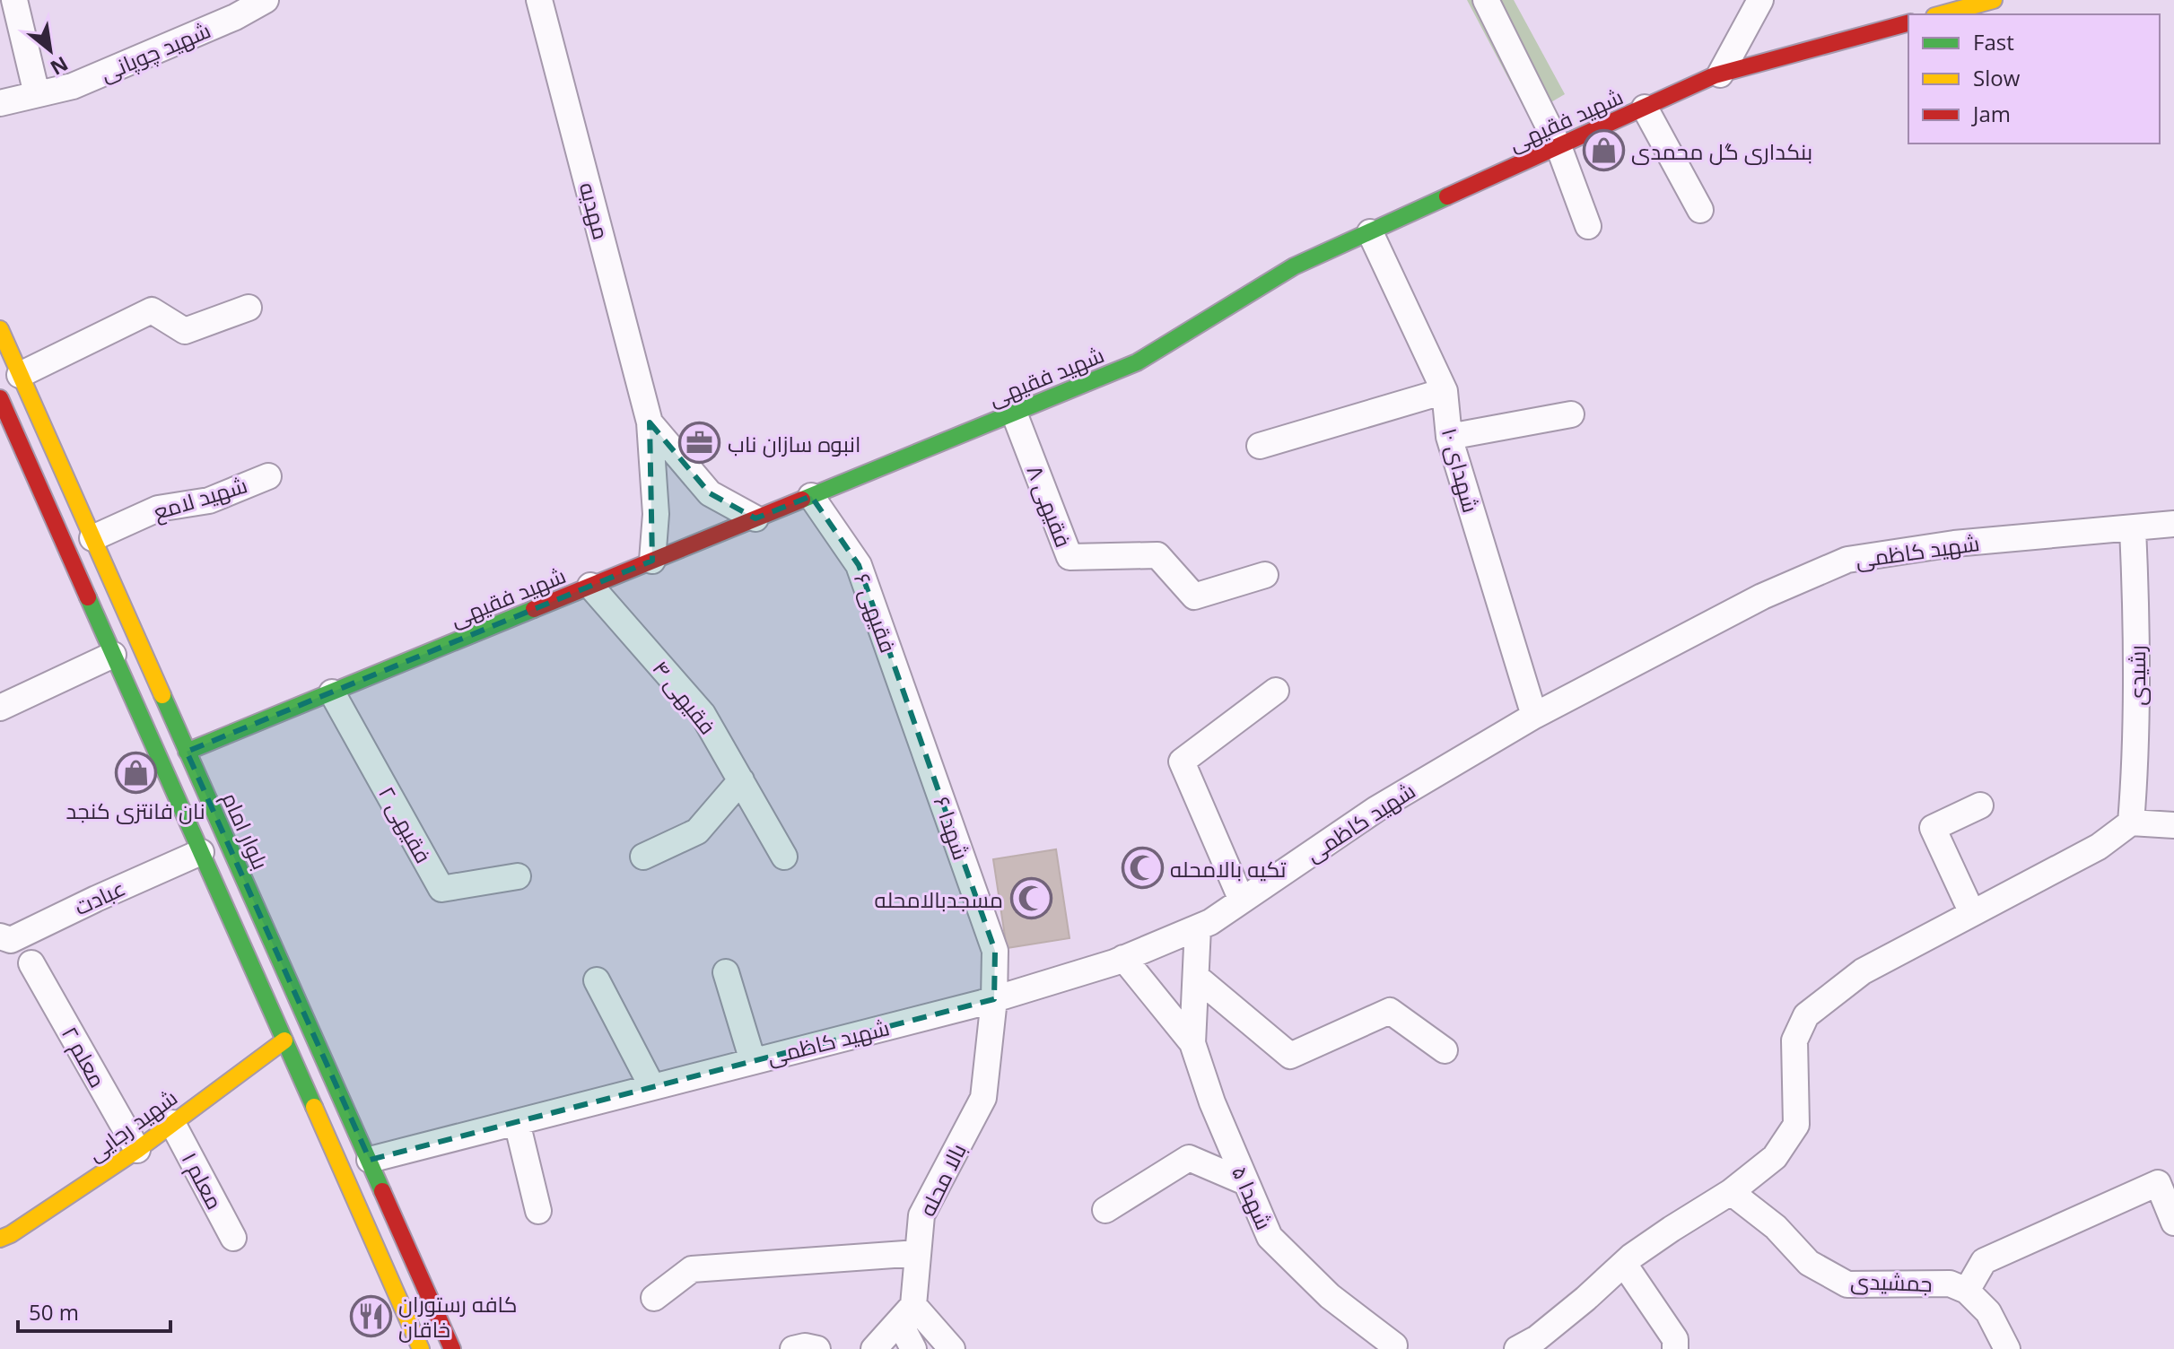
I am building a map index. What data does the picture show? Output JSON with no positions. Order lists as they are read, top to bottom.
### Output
{
  "streets": {
    "main road": ["شهید فقیهی", "بلوار امام", "شهید رجایی"],
    "street": [
      "شهید چوپانی",
      "مهدیه",
      "شهدای ۱۰",
      "شهید لامع",
      "فقیهی ۸",
      "شهید کاظمی",
      "فقیهی ۶",
      "رشیدی",
      "فقیهی ۴",
      "فقیهی ۲",
      "شهدا ۶",
      "عبادت",
      "معلم ۲",
      "بالا محله",
      "معلم ۱",
      "شهدا ۵",
      "جمشیدی"
    ]
  },
  "crossings": [
    ["شهید فقیهی", "شهدای ۱۰"],
    ["شهید فقیهی", "فقیهی ۸"],
    ["شهید فقیهی", "فقیهی ۶"],
    ["شهید فقیهی", "فقیهی ۴"],
    ["شهید فقیهی", "فقیهی ۲"],
    ["شهید فقیهی", "بلوار امام"],
    ["شهدای ۱۰", "شهید کاظمی"],
    ["شهید لامع", "بلوار امام"],
    ["شهید کاظمی", "رشیدی"],
    ["شهید کاظمی", "شهدا ۶"],
    ["شهید کاظمی", "بلوار امام"],
    ["شهید کاظمی", "بالا محله"],
    ["شهید کاظمی", "شهدا ۵"],
    ["فقیهی ۶", "شهدا ۶"],
    ["شهدا ۶", "بالا محله"],
    ["بلوار امام", "شهید رجایی"],
    ["معلم ۲", "شهید رجایی"],
    ["شهید رجایی", "معلم ۱"]
  ],
  "places": {
    "shop": ["بنکداری گل محمدی", "نان فانتزی کنجد"],
    "office": ["انبوه سازان ناب"],
    "mosque": ["تکیه بالامحله", "مسجدبالامحله"],
    "restaurant": ["کافه رستوران خاقان"]
  },
  "legend": ["Fast", "Slow", "Jam"],
  "scale_bar": "50 m",
  "north": "bottom right"
}
